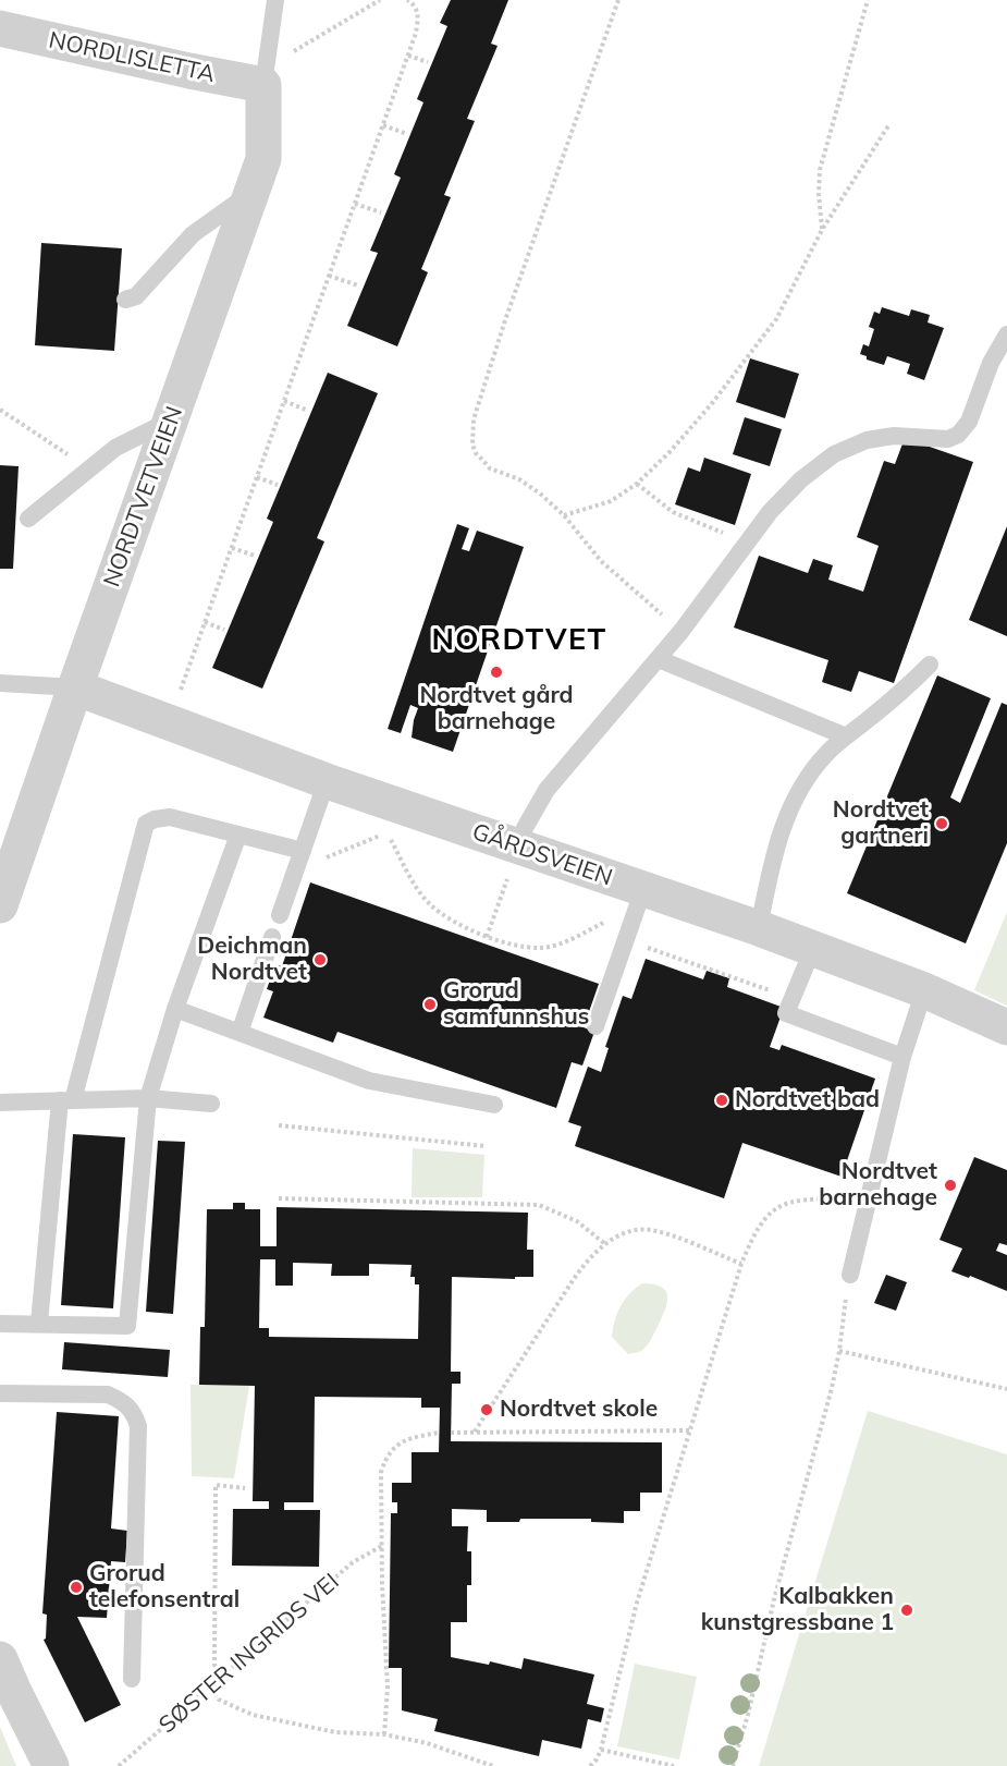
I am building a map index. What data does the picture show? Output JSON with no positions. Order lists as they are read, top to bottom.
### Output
{
  "streets": {
    "street": ["NORDLISLETTA", "NORDTVETVEIEN", "GÅRDSVEIEN"],
    "path": ["SØSTER INGRIDS VEI"]
  },
  "crossings": [
    ["NORDLISLETTA", "NORDTVETVEIEN"],
    ["NORDTVETVEIEN", "GÅRDSVEIEN"]
  ],
  "districts": ["NORDTVET"],
  "places": [
    "Nordtvet gård barnehage",
    "Nordtvet gartneri",
    "Deichman Nordtvet",
    "Grorud samfunnshus",
    "Nordtvet bad",
    "Nordtvet barnehage",
    "Nordtvet skole",
    "Grorud telefonsentral",
    "Kalbakken kunstgressbane 1"
  ]
}
